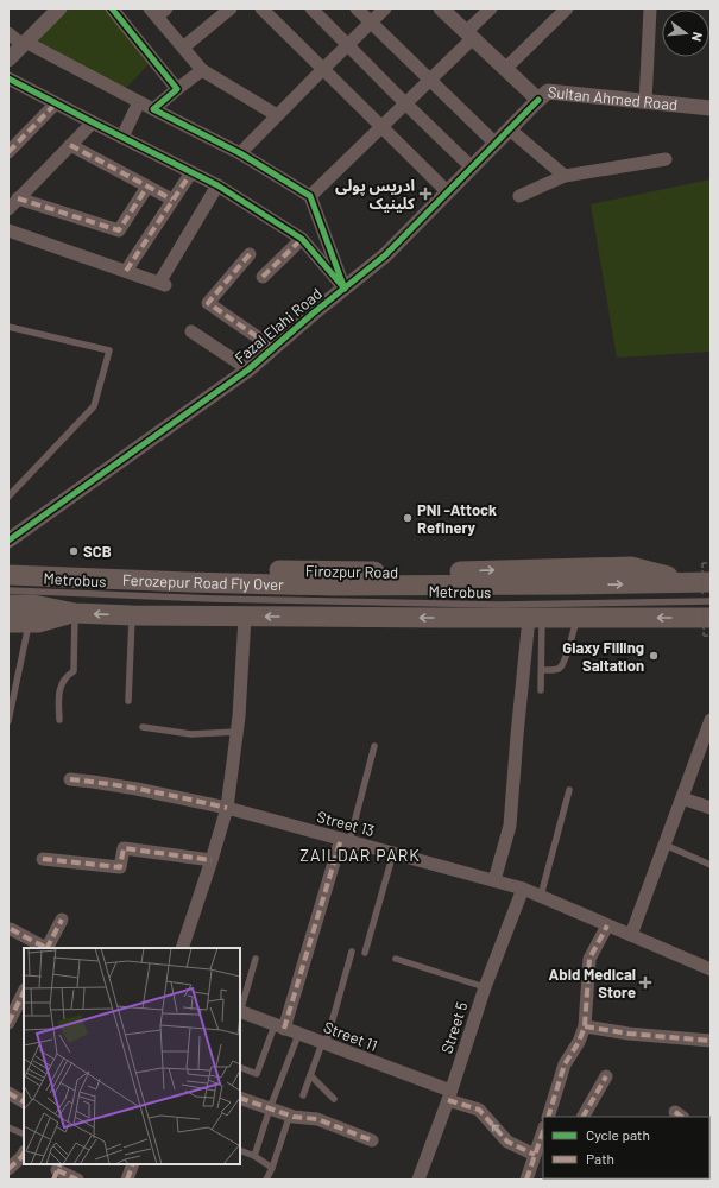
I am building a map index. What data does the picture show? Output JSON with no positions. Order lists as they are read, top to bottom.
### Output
{
  "streets": {
    "main road": ["Firozpur Road", "Ferozepur Road Fly Over"],
    "street": [
      "Sultan Ahmed Road",
      "Fazal Elahi Road",
      "Street 13",
      "Street 5",
      "Street 11"
    ],
    "lane": ["Metrobus"]
  },
  "crossings": [
    ["Sultan Ahmed Road", "Fazal Elahi Road"],
    ["Firozpur Road", "Ferozepur Road Fly Over"],
    ["Street 13", "Street 5"],
    ["Street 5", "Street 11"]
  ],
  "districts": ["ZAILDAR PARK"],
  "places": {
    "health": ["ادریس پولی کلینیک", "Abid Medical Store"],
    "other": ["PNI -Attock Refinery", "SCB", "Glaxy Filling Saltation"]
  },
  "legend": ["Cycle path", "Path"],
  "north": "right"
}
